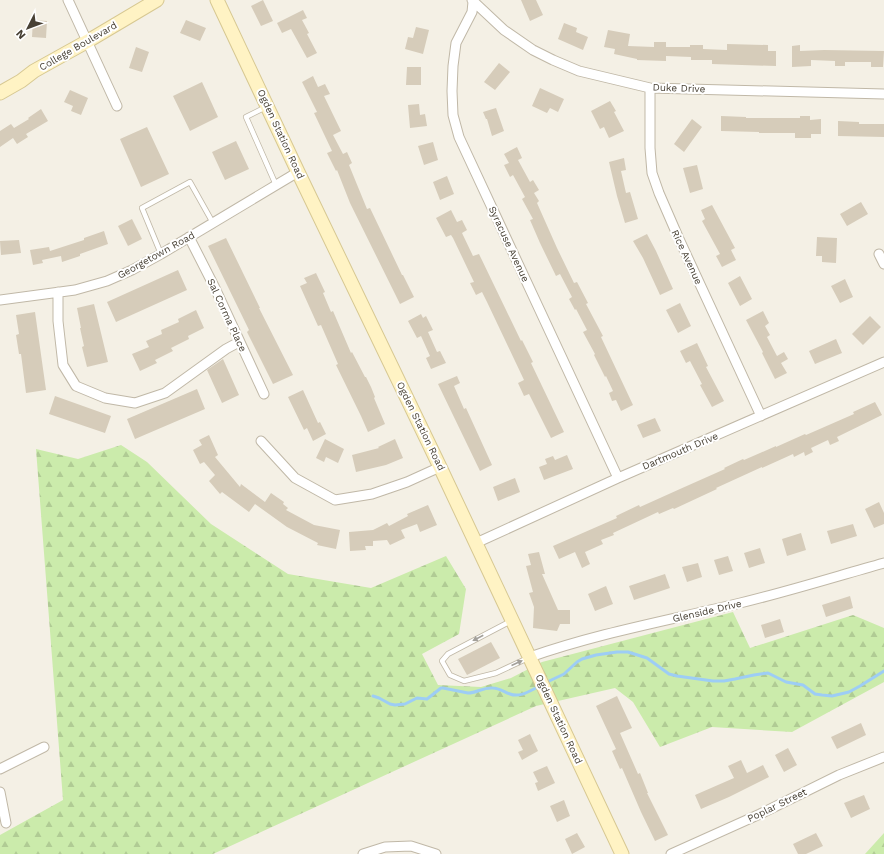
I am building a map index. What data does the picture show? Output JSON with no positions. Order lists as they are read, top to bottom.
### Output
{
  "streets": {
    "street": [
      "College Boulevard",
      "Duke Drive",
      "Ogden Station Road",
      "Syracuse Avenue",
      "Georgetown Road",
      "Rice Avenue",
      "Sal Corma Place",
      "Dartmouth Drive",
      "Glenside Drive",
      "Poplar Street"
    ]
  },
  "crossings": [
    ["Duke Drive", "Syracuse Avenue"],
    ["Duke Drive", "Rice Avenue"],
    ["Ogden Station Road", "Georgetown Road"],
    ["Ogden Station Road", "Dartmouth Drive"],
    ["Ogden Station Road", "Glenside Drive"],
    ["Syracuse Avenue", "Dartmouth Drive"],
    ["Georgetown Road", "Sal Corma Place"],
    ["Rice Avenue", "Dartmouth Drive"]
  ],
  "north": "bottom left"
}
